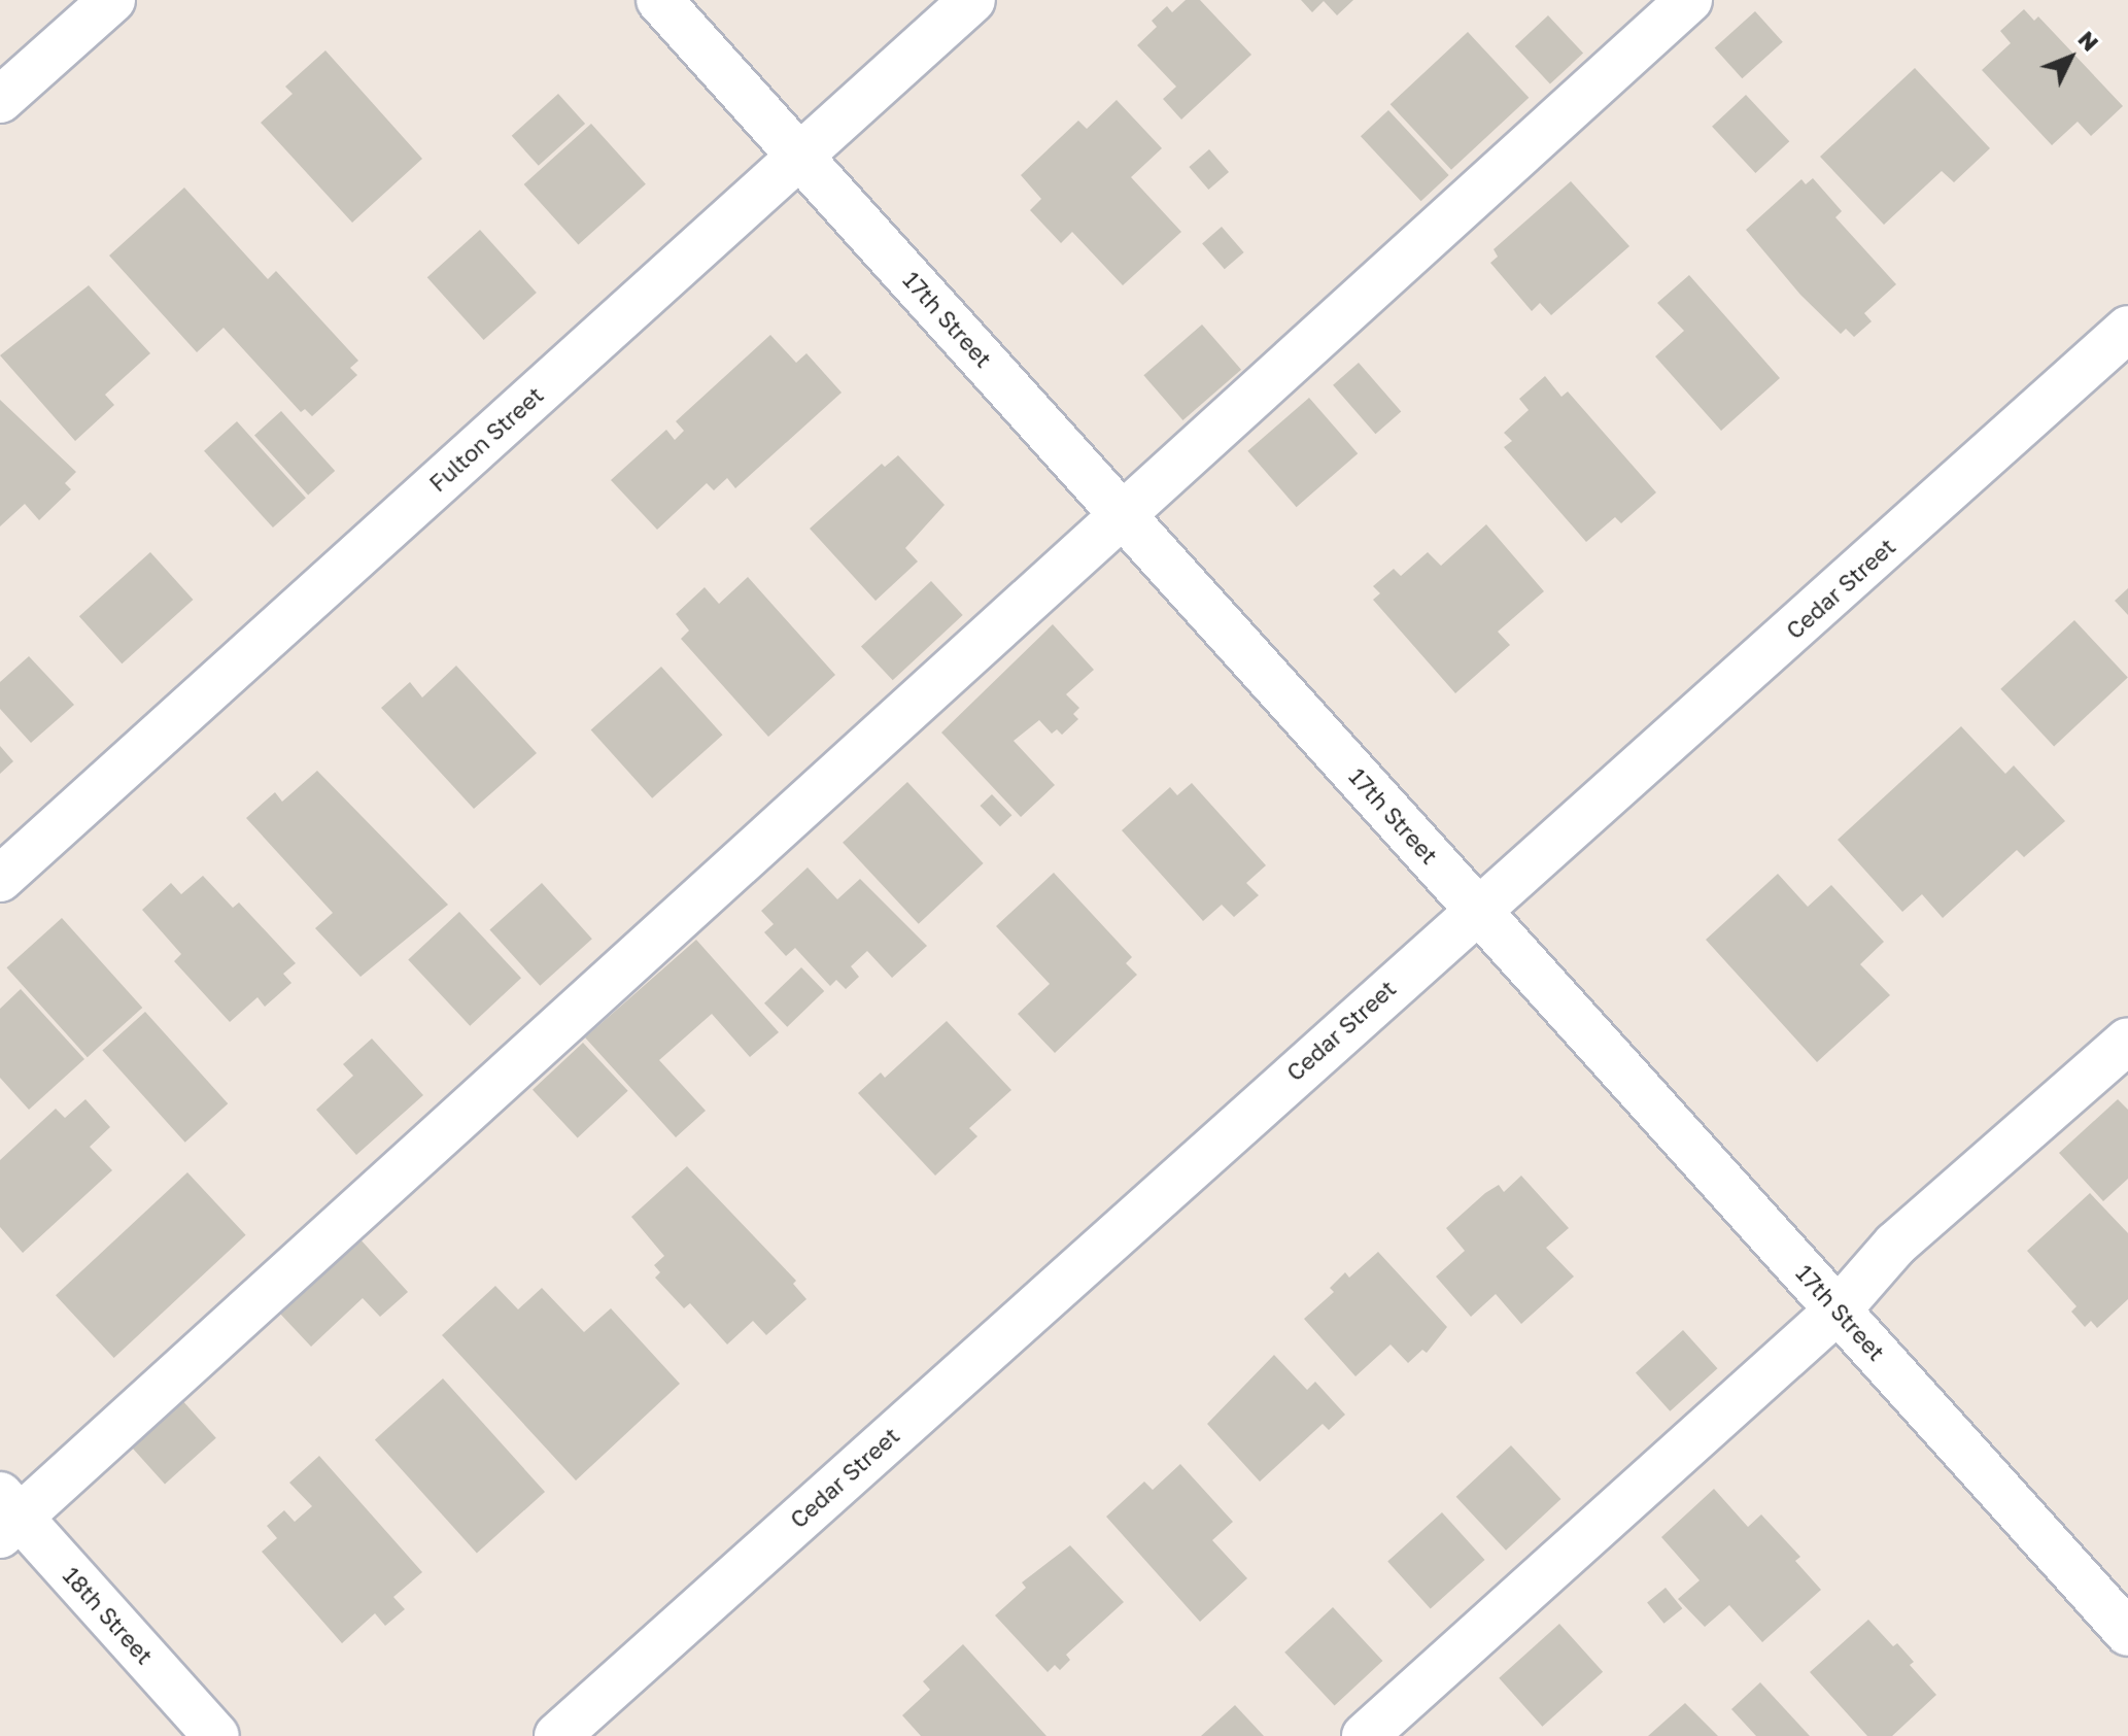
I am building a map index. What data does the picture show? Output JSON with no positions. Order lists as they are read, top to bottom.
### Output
{
  "streets": {
    "street": [
      "17th Street",
      "Fulton Street",
      "Cedar Street",
      "18th Street"
    ]
  },
  "crossings": [
    ["17th Street", "Fulton Street"],
    ["17th Street", "Cedar Street"]
  ],
  "north": "top right"
}
